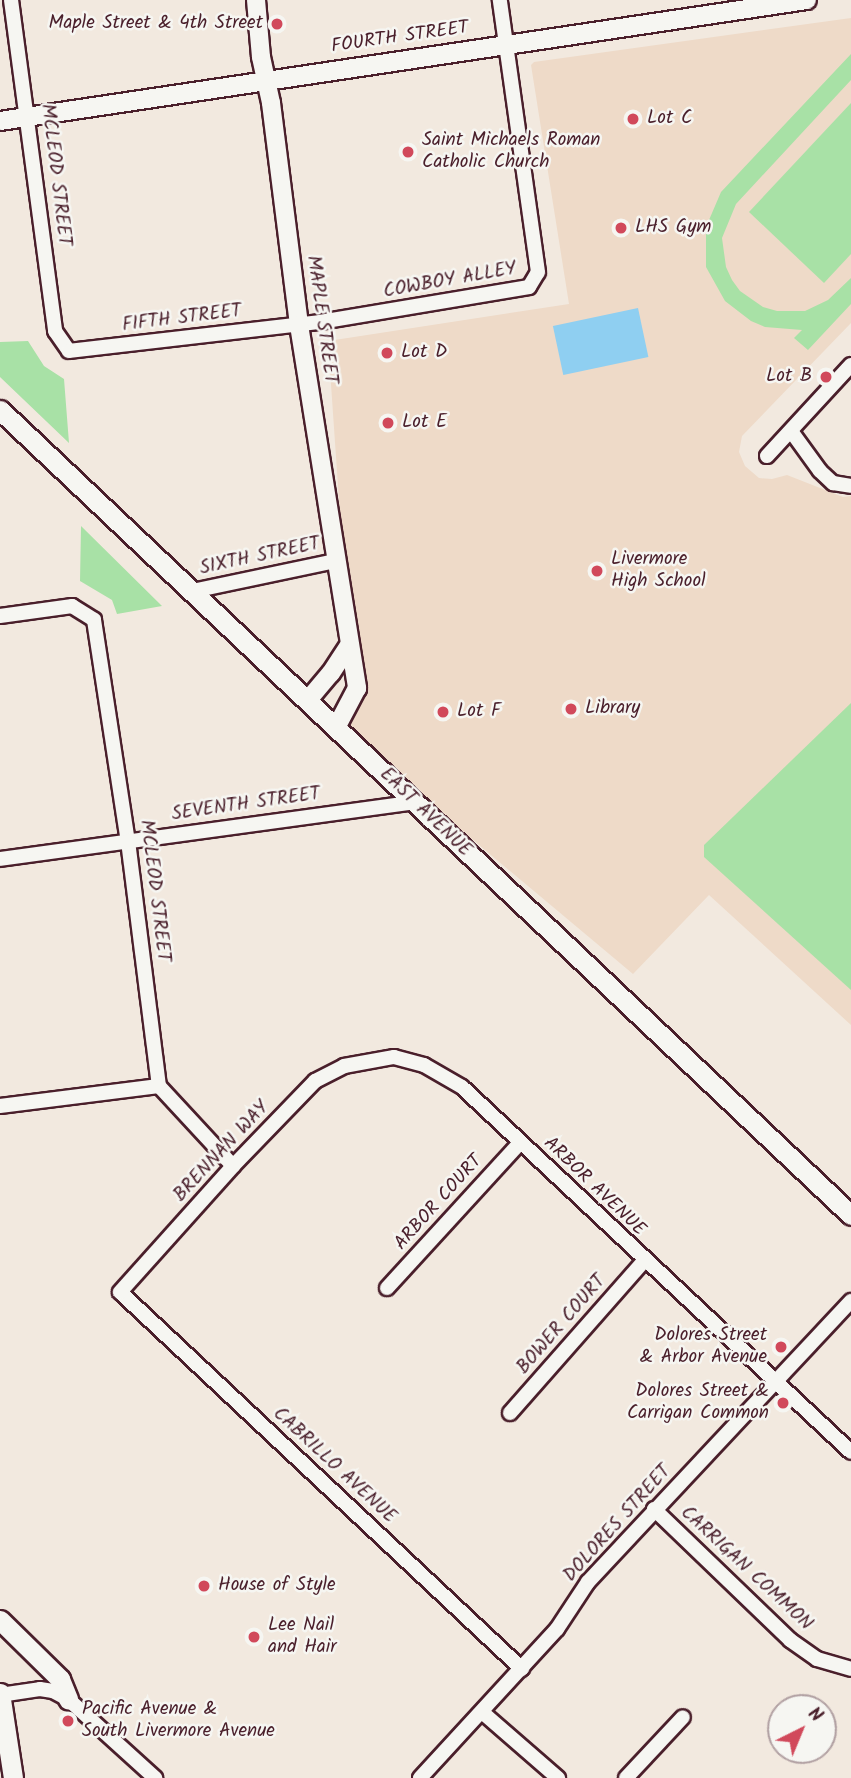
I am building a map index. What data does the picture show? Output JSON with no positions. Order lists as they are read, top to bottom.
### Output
{
  "streets": {
    "main road": ["EAST AVENUE"],
    "street": [
      "FOURTH STREET",
      "MCLEOD STREET",
      "COWBOY ALLEY",
      "FIFTH STREET",
      "MAPLE STREET",
      "SIXTH STREET",
      "SEVENTH STREET",
      "BRENNAN WAY",
      "ARBOR AVENUE",
      "ARBOR COURT",
      "BOWER COURT",
      "CABRILLO AVENUE",
      "DOLORES STREET",
      "CARRIGAN COMMON"
    ]
  },
  "crossings": [
    ["FOURTH STREET", "MCLEOD STREET"],
    ["FOURTH STREET", "COWBOY ALLEY"],
    ["FOURTH STREET", "MAPLE STREET"],
    ["MCLEOD STREET", "FIFTH STREET"],
    ["MCLEOD STREET", "SEVENTH STREET"],
    ["COWBOY ALLEY", "FIFTH STREET"],
    ["COWBOY ALLEY", "MAPLE STREET"],
    ["FIFTH STREET", "MAPLE STREET"],
    ["MAPLE STREET", "SIXTH STREET"],
    ["MAPLE STREET", "EAST AVENUE"],
    ["SIXTH STREET", "EAST AVENUE"],
    ["SEVENTH STREET", "EAST AVENUE"],
    ["BRENNAN WAY", "ARBOR AVENUE"],
    ["BRENNAN WAY", "CABRILLO AVENUE"],
    ["ARBOR AVENUE", "ARBOR COURT"],
    ["ARBOR AVENUE", "BOWER COURT"],
    ["ARBOR AVENUE", "DOLORES STREET"],
    ["CABRILLO AVENUE", "DOLORES STREET"],
    ["DOLORES STREET", "CARRIGAN COMMON"]
  ],
  "places": [
    "Maple Street & 4th Street",
    "Lot C",
    "Saint Michaels Roman Catholic Church",
    "LHS Gym",
    "Lot D",
    "Lot B",
    "Lot E",
    "Livermore High School",
    "Library",
    "Lot F",
    "Dolores Street & Arbor Avenue",
    "Dolores Street & Carrigan Common",
    "House of Style",
    "Lee Nail and Hair",
    "Pacific Avenue & South Livermore Avenue"
  ],
  "north": "top right"
}
